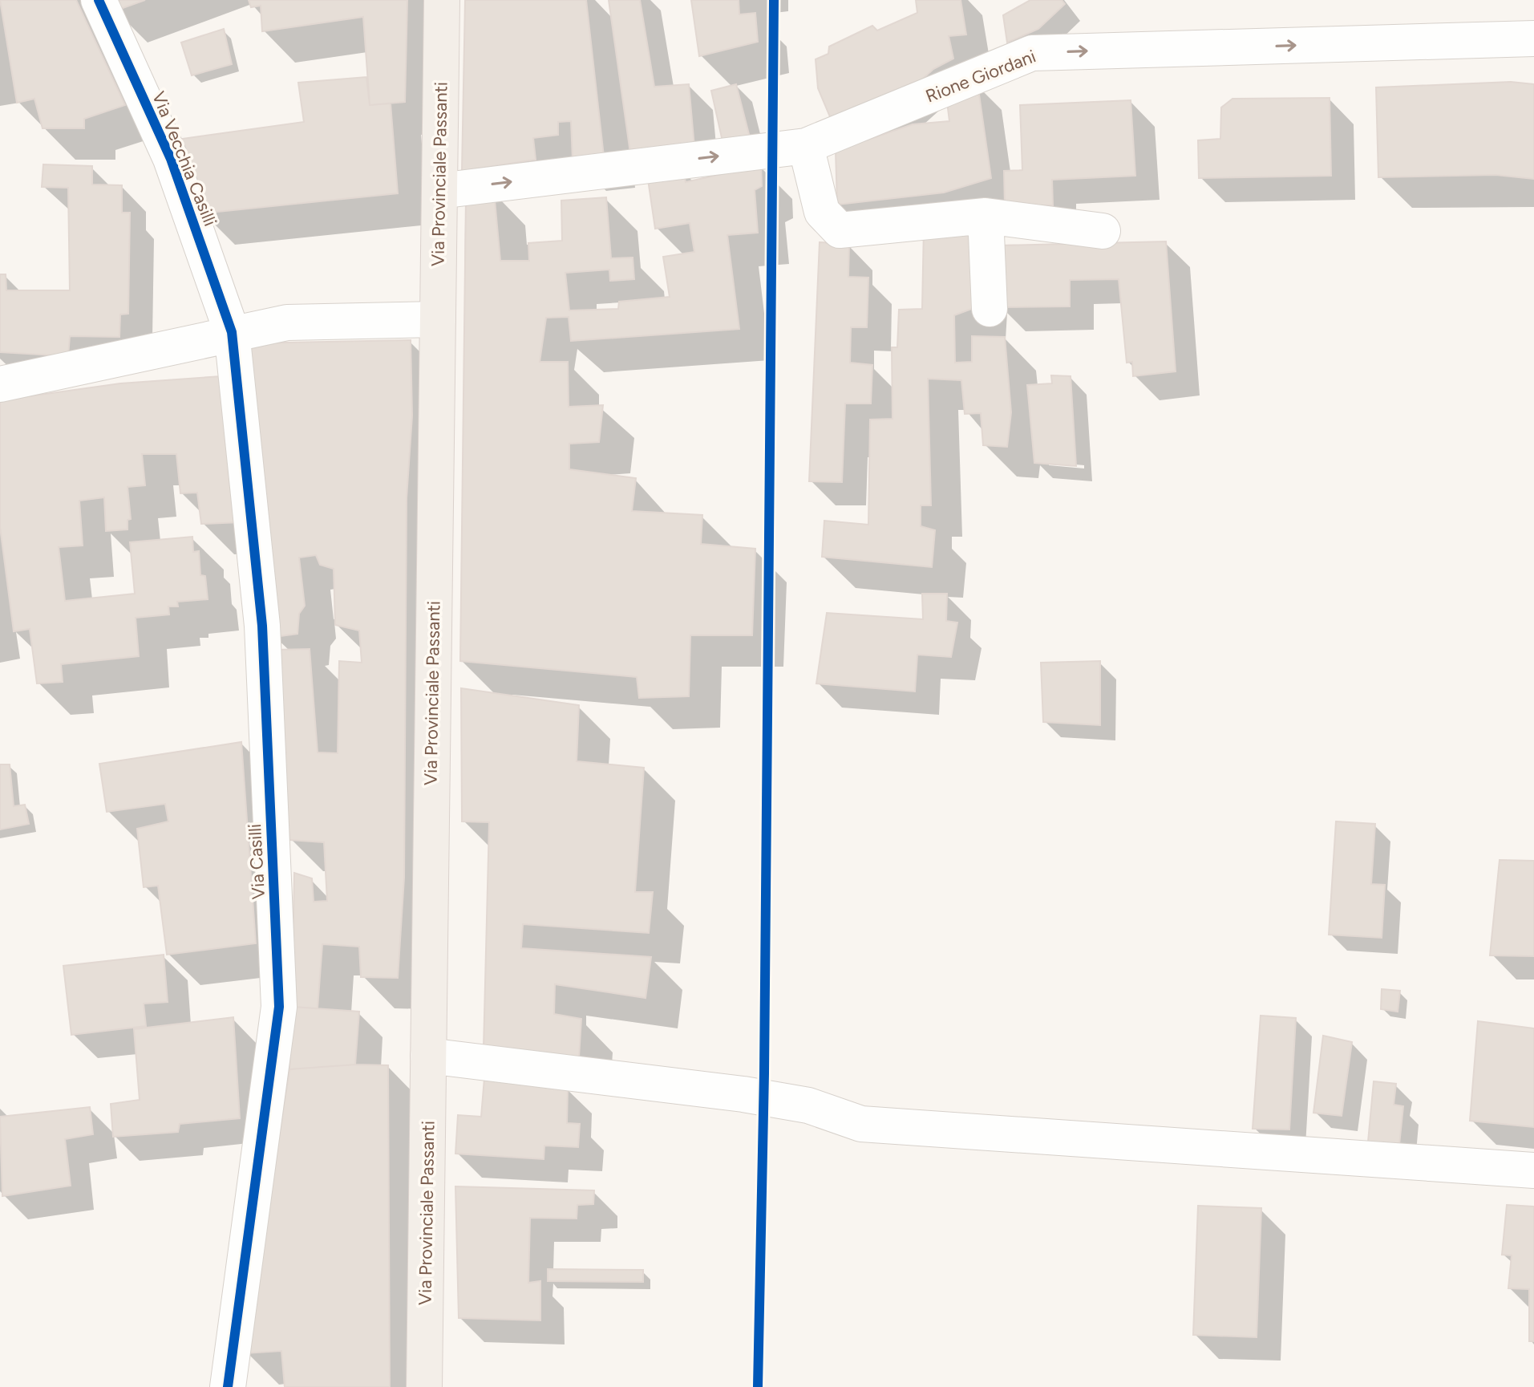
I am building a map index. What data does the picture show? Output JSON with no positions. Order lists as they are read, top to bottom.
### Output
{
  "streets": {
    "main road": ["Via Provinciale Passanti"],
    "street": ["Rione Giordani", "Via Vecchia Casilli", "Via Casilli"]
  },
  "crossings": [
    ["Rione Giordani", "Via Provinciale Passanti"],
    ["Via Vecchia Casilli", "Via Casilli"]
  ],
  "one_way": ["Rione Giordani"]
}
